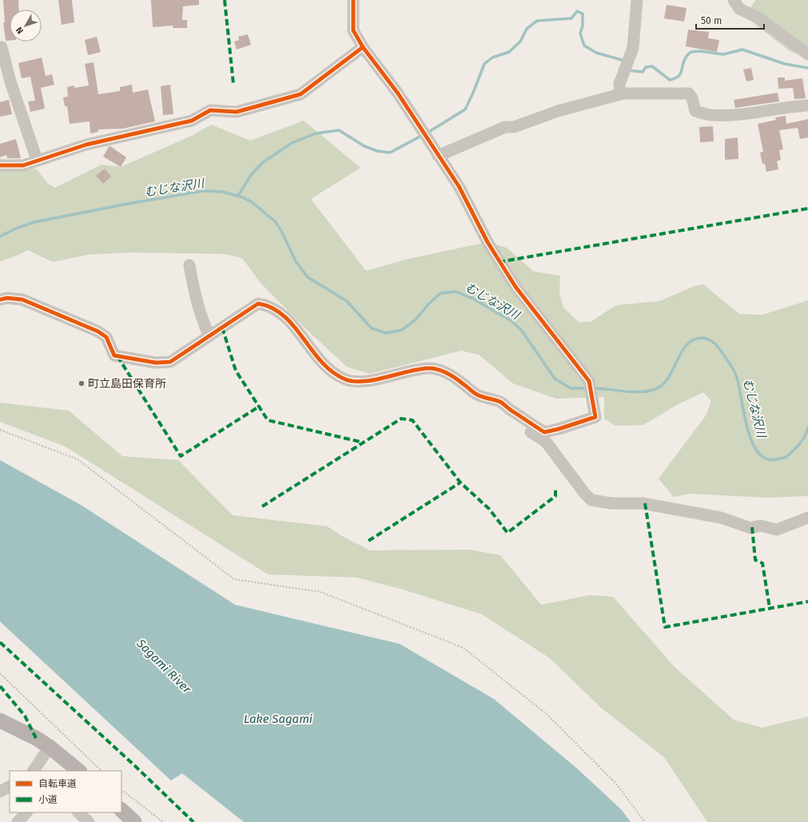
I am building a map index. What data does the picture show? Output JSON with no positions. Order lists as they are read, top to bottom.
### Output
{
  "water": ["むじな沢川", "Sagami River", "Lake Sagami"],
  "places": ["町立島田保育所"],
  "legend": ["自転車道", "小道"],
  "scale_bar": "50 m",
  "north": "bottom left"
}
